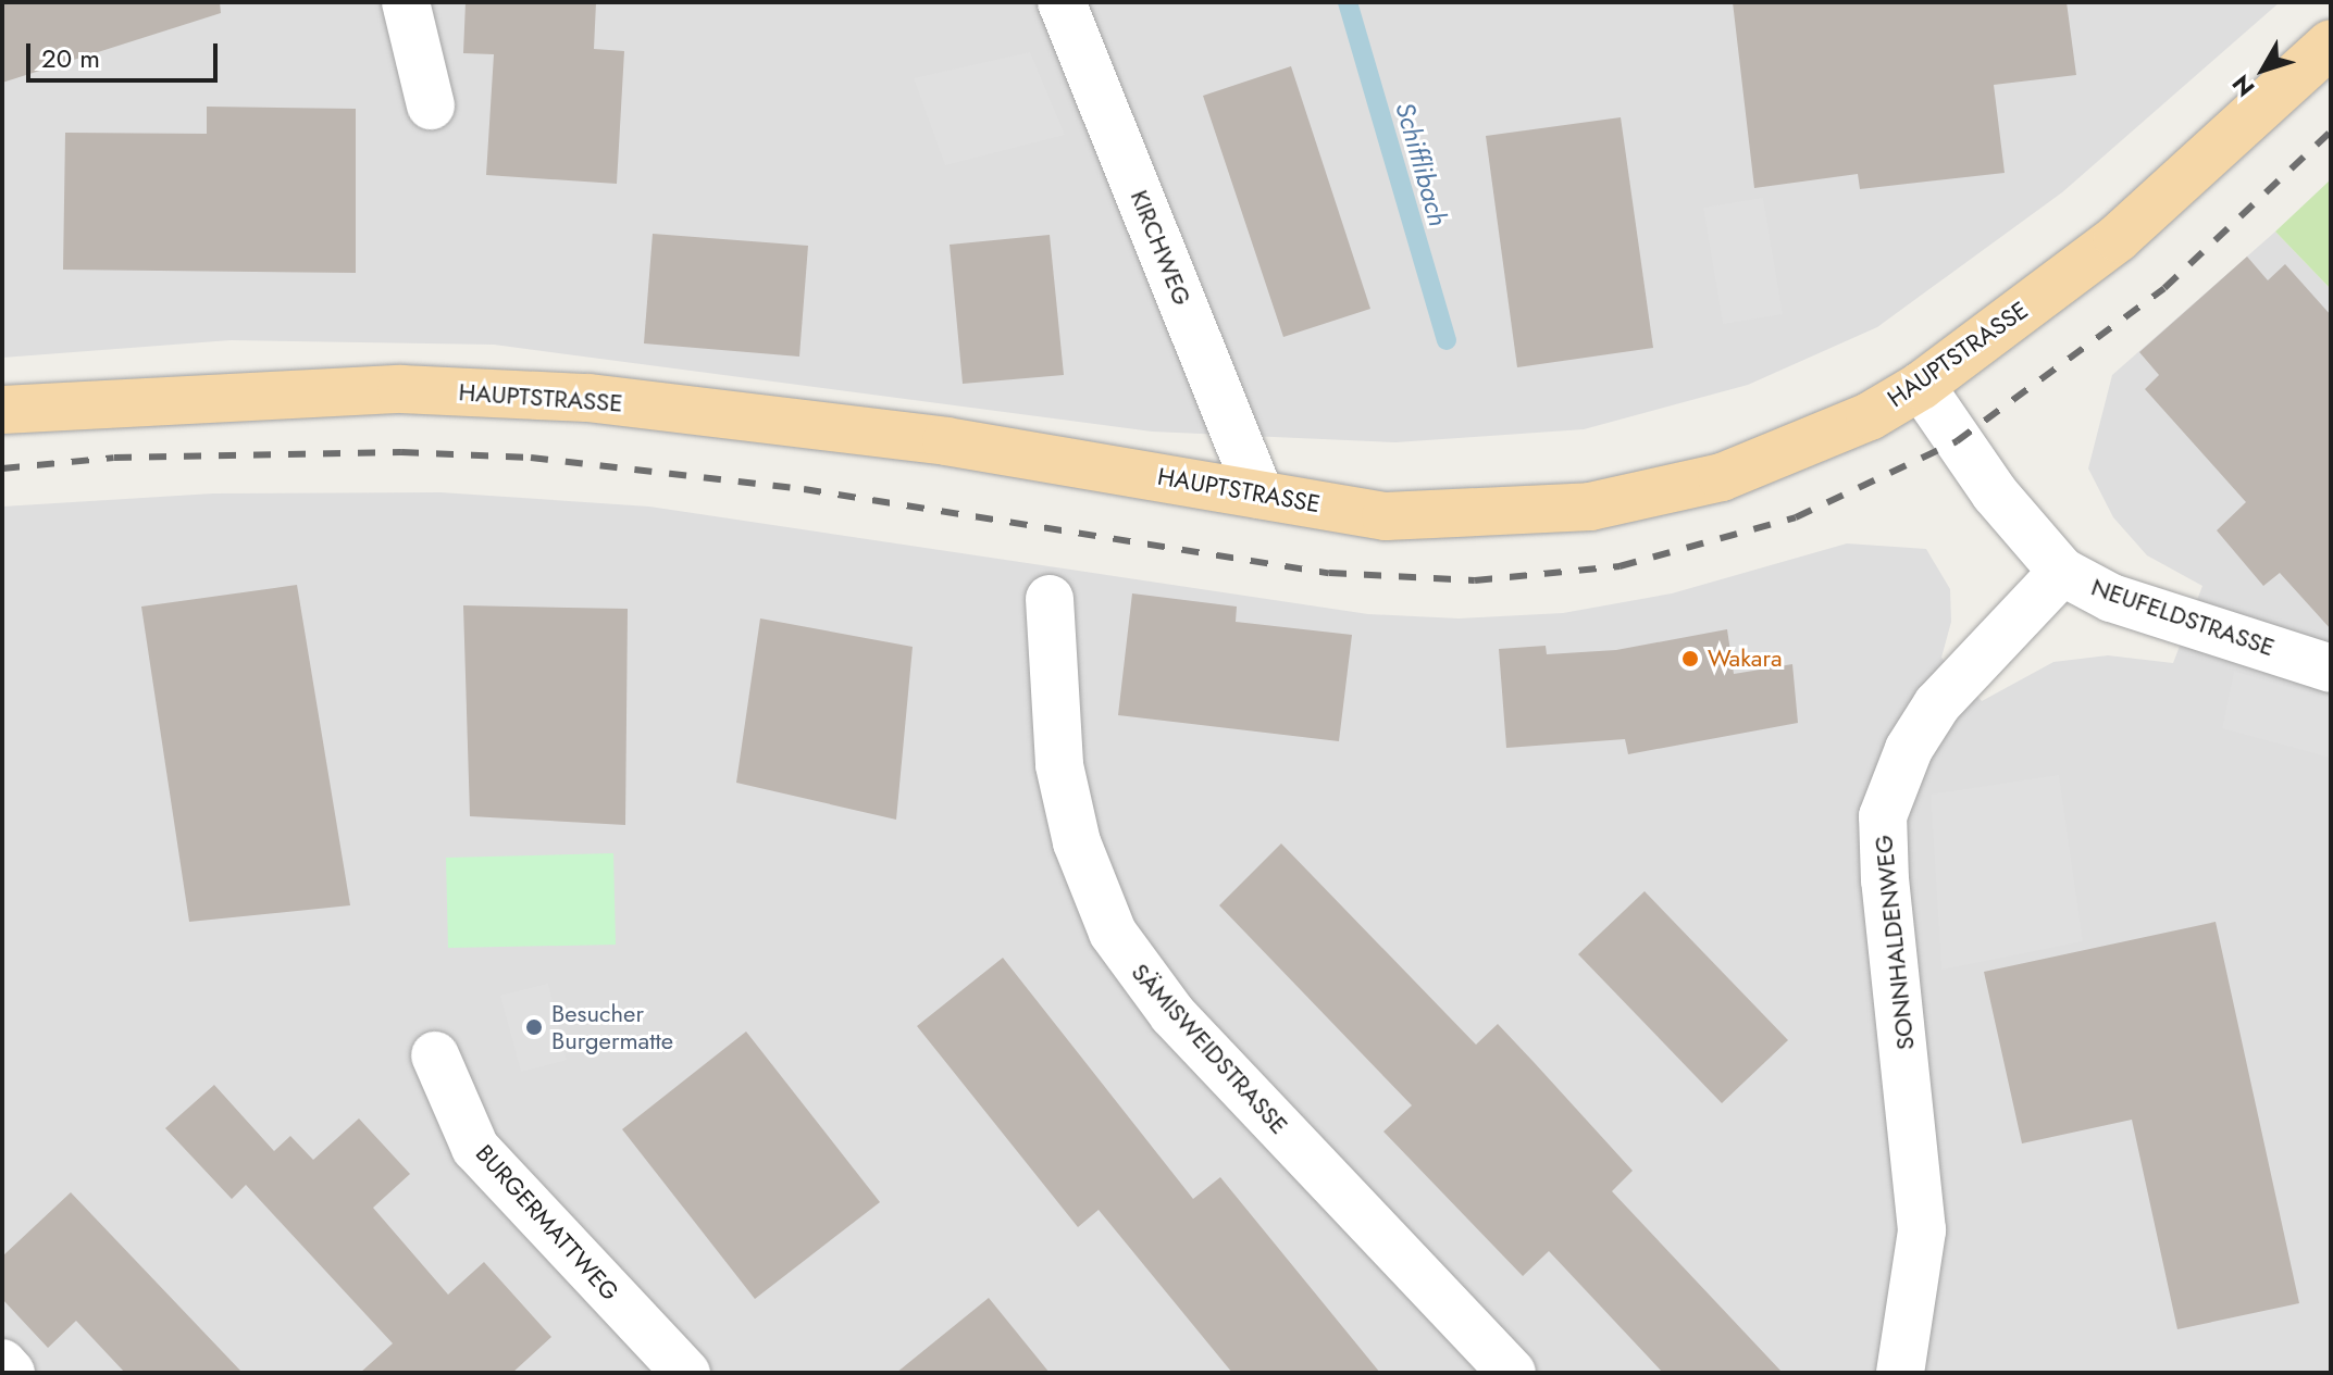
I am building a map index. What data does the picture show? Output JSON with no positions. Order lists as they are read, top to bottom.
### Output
{
  "streets": {
    "main road": ["HAUPTSTRASSE"],
    "street": [
      "KIRCHWEG",
      "NEUFELDSTRASSE",
      "SONNHALDENWEG",
      "SÄMISWEIDSTRASSE",
      "BURGERMATTWEG"
    ]
  },
  "crossings": [
    ["KIRCHWEG", "HAUPTSTRASSE"],
    ["HAUPTSTRASSE", "NEUFELDSTRASSE"],
    ["NEUFELDSTRASSE", "SONNHALDENWEG"]
  ],
  "water": ["Schifflibach"],
  "places": ["Wakara", "Besucher Burgermatte"],
  "scale_bar": "20 m",
  "north": "bottom left"
}
